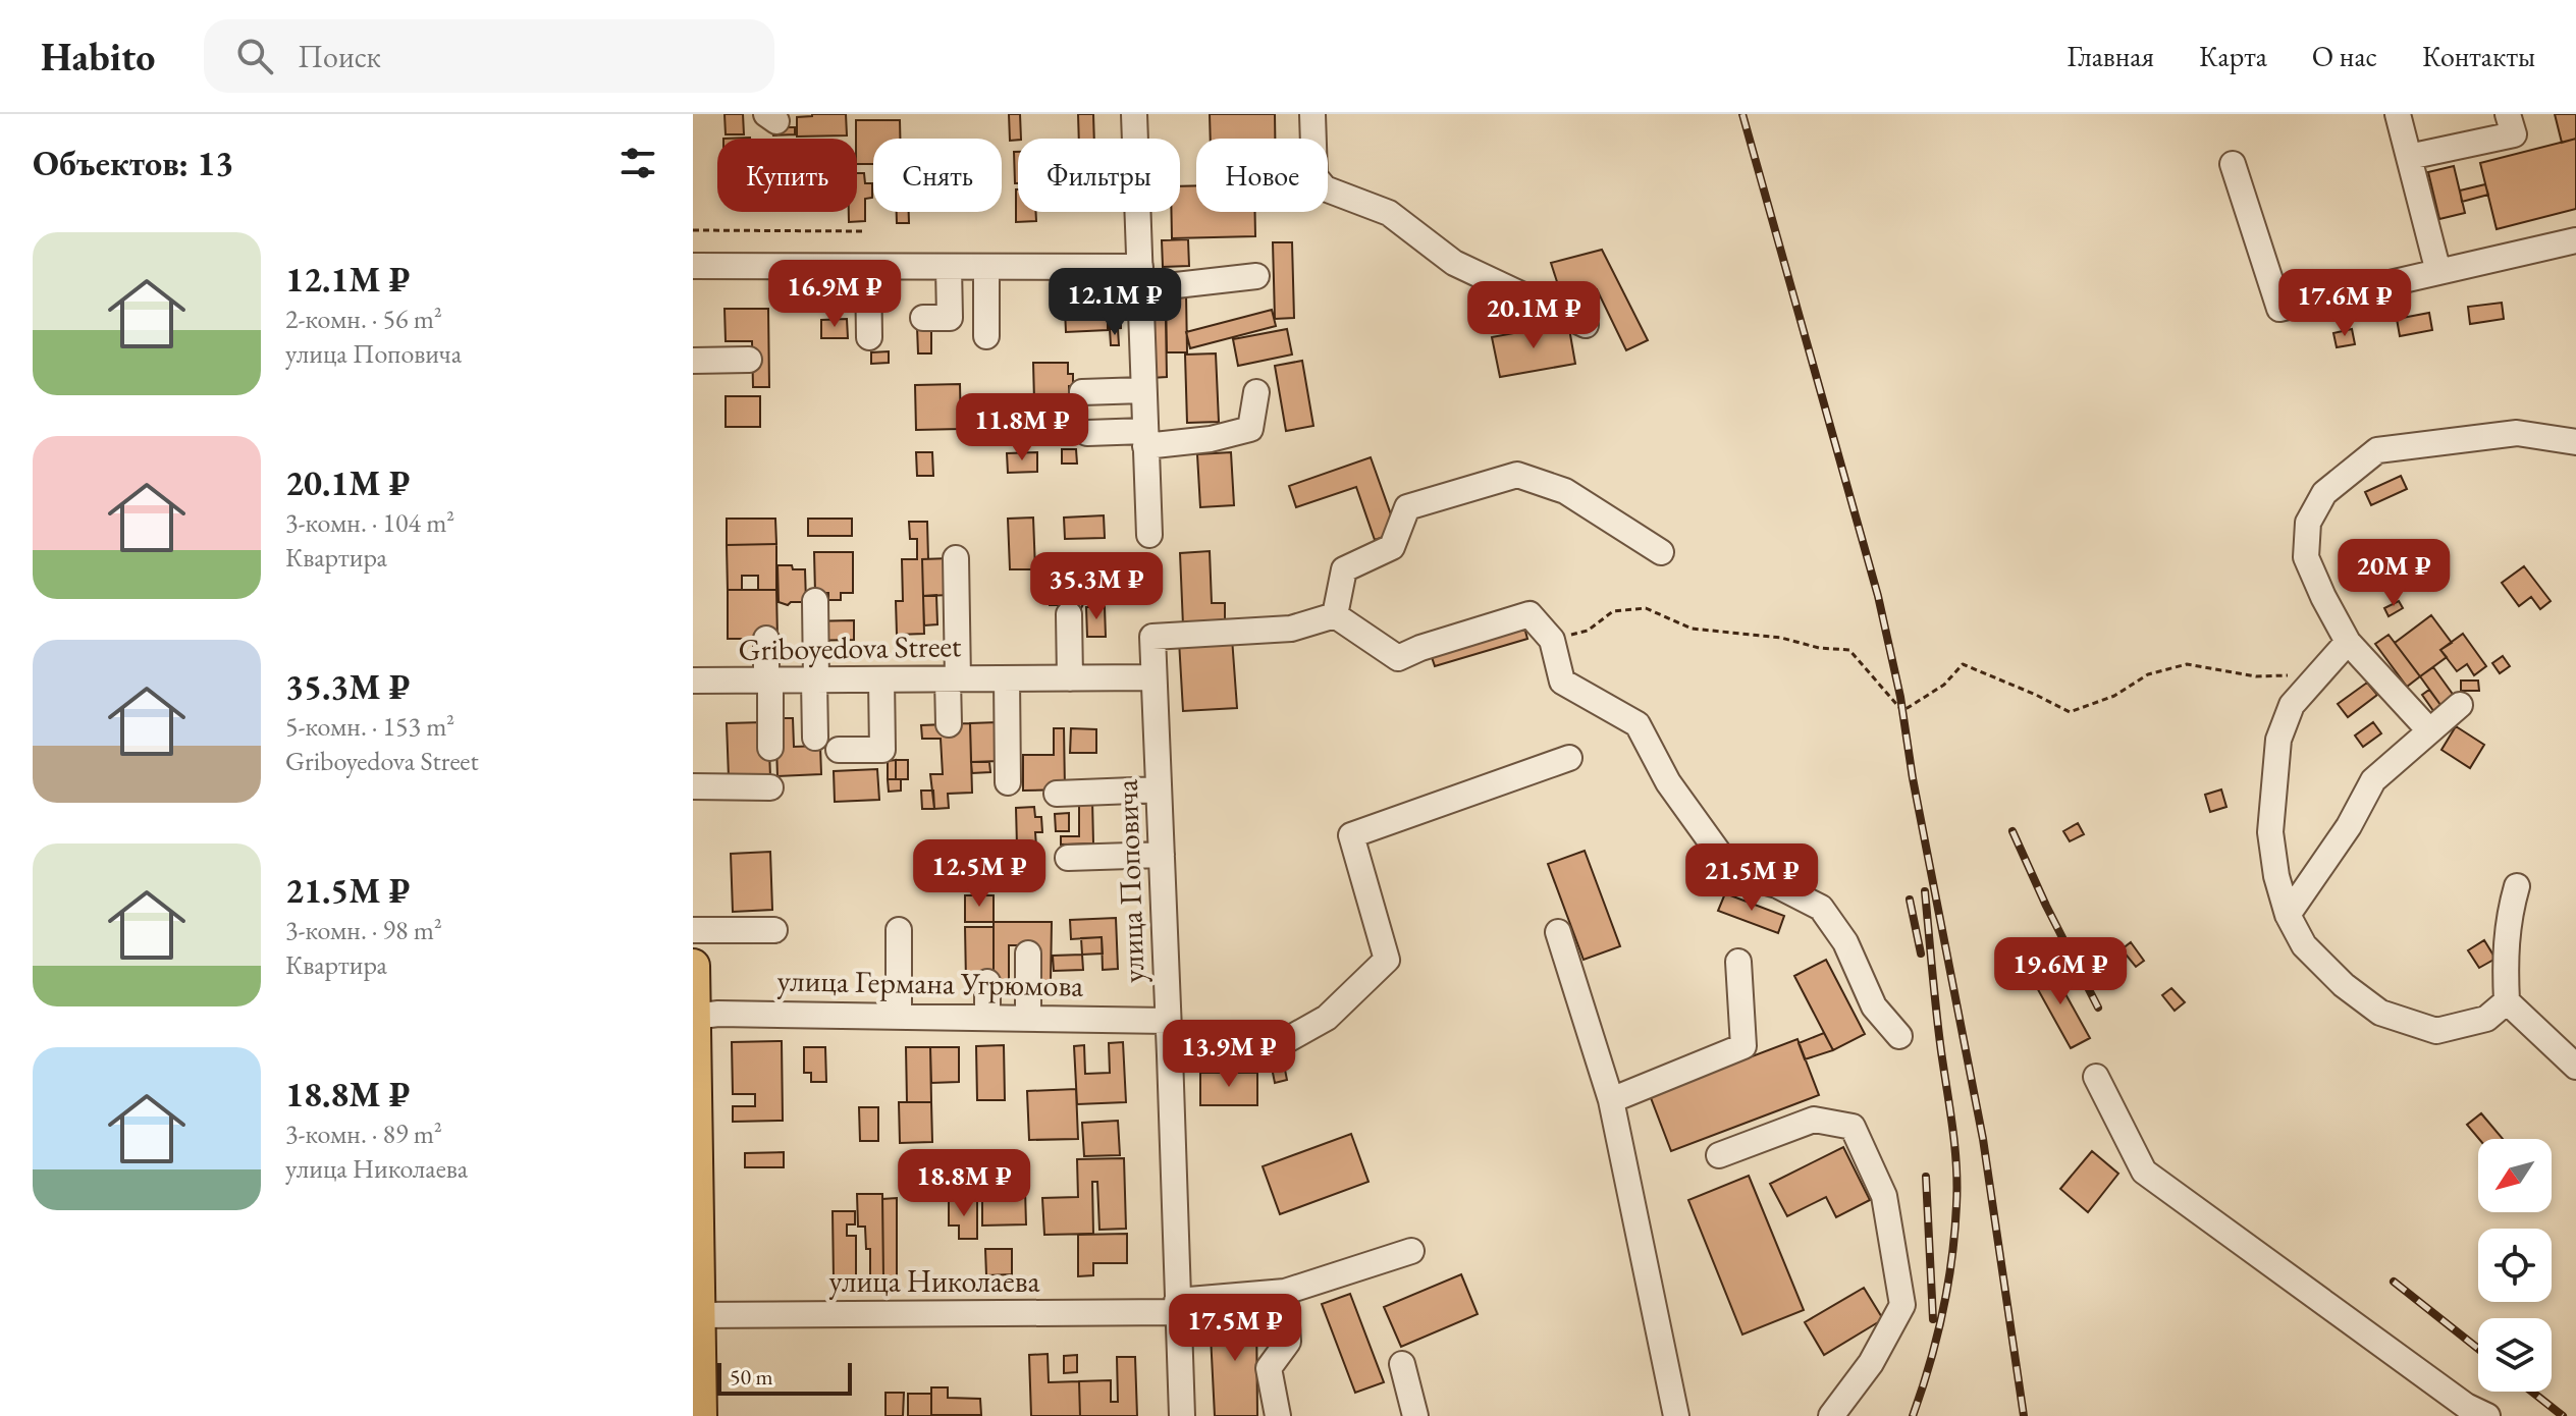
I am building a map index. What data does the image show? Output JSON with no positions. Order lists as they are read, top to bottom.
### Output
{
  "streets": {
    "street": [
      "Griboyedova Street",
      "улица Поповича",
      "улица Германа Угрюмова",
      "улица Николаева"
    ]
  },
  "crossings": [
    ["Griboyedova Street", "улица Поповича"],
    ["улица Поповича", "улица Германа Угрюмова"],
    ["улица Поповича", "улица Николаева"]
  ],
  "scale_bar": "50 m",
  "north": "bottom left",
  "page": {
    "header": "Habito",
    "search": "Поиск",
    "nav": [
      "Главная",
      "Карта",
      "О нас",
      "Контакты"
    ],
    "heading": "Объектов: 13",
    "chip": [
      "Купить",
      "Снять",
      "Фильтры",
      "Новое"
    ],
    "list": [
      {
        "name": "12.1M ₽",
        "note": "2-комн. · 56 m² · улица Поповича"
      },
      {
        "name": "20.1M ₽",
        "note": "3-комн. · 104 m² · Квартира"
      },
      {
        "name": "35.3M ₽",
        "note": "5-комн. · 153 m² · Griboyedova Street"
      },
      {
        "name": "21.5M ₽",
        "note": "3-комн. · 98 m² · Квартира"
      },
      {
        "name": "18.8M ₽",
        "note": "3-комн. · 89 m² · улица Николаева"
      }
    ],
    "price": [
      "16.9M ₽",
      "12.1M ₽",
      "17.6M ₽",
      "20.1M ₽",
      "11.8M ₽",
      "20M ₽",
      "35.3M ₽",
      "12.5M ₽",
      "21.5M ₽",
      "19.6M ₽",
      "13.9M ₽",
      "18.8M ₽",
      "17.5M ₽"
    ],
    "scale": "50 m"
  }
}
